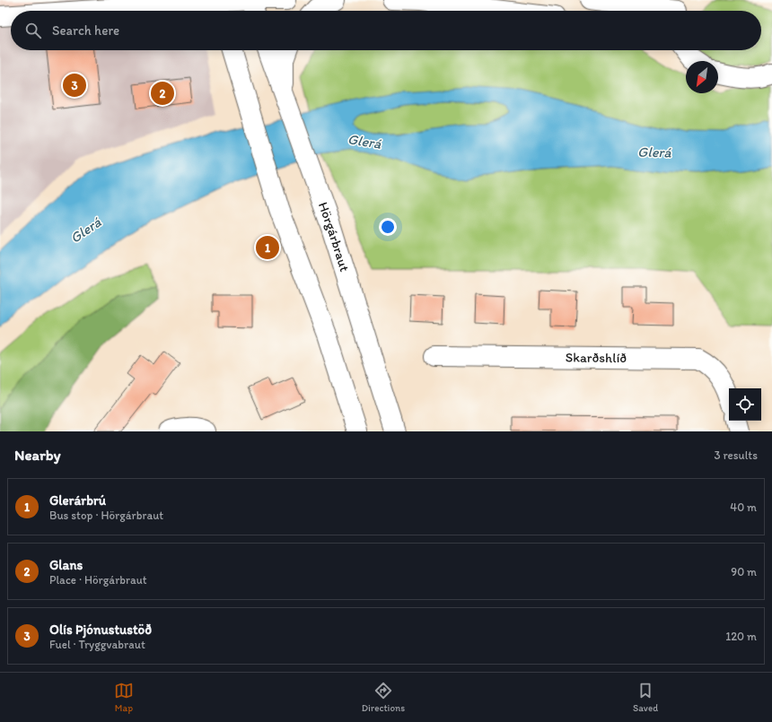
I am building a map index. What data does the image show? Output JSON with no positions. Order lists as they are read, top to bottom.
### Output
{
  "streets": {
    "main road": ["Hörgárbraut", "Skarðshlíð"]
  },
  "water": ["Glerá"],
  "north": "bottom left",
  "page": {
    "search": "Search here",
    "pins": ["3", "2", "1"],
    "heading": ["Nearby", "3 results"],
    "list": [
      {
        "mark": "1",
        "name": "Glerárbrú",
        "note": "Bus stop · Hörgárbraut",
        "value": "40 m"
      },
      {
        "mark": "2",
        "name": "Glans",
        "note": "Place · Hörgárbraut",
        "value": "90 m"
      },
      {
        "mark": "3",
        "name": "Olís Þjónustustöð",
        "note": "Fuel · Tryggvabraut",
        "value": "120 m"
      }
    ],
    "nav": ["Map", "Directions", "Saved"]
  }
}
